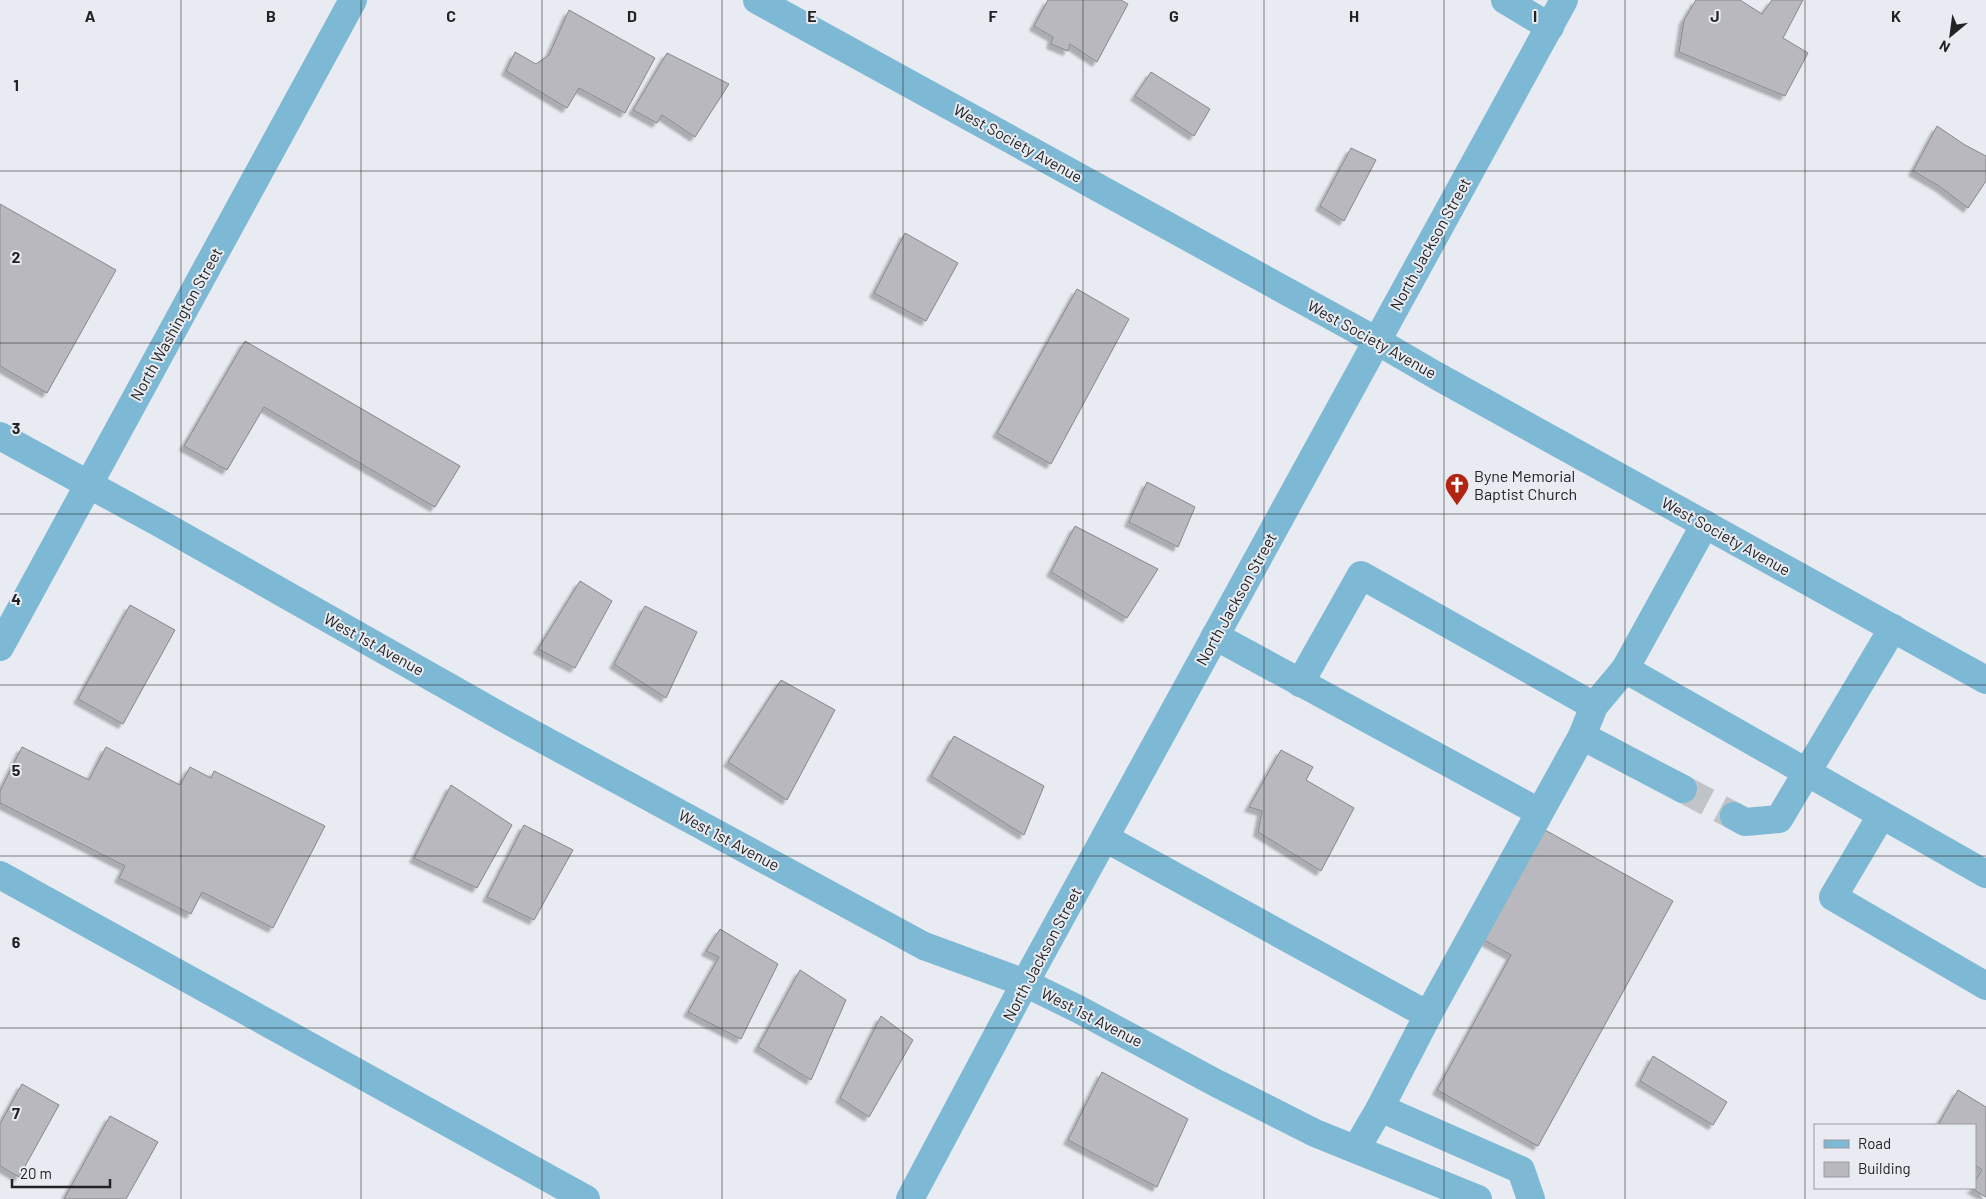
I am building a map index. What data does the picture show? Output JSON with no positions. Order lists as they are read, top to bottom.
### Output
{
  "streets": {
    "street": [
      "West Society Avenue",
      "North Jackson Street",
      "North Washington Street",
      "West 1st Avenue"
    ]
  },
  "crossings": [
    ["West Society Avenue", "North Jackson Street"],
    ["North Jackson Street", "West 1st Avenue"],
    ["North Washington Street", "West 1st Avenue"]
  ],
  "places": {
    "church": ["Byne Memorial Baptist Church"]
  },
  "legend": ["Road", "Building"],
  "scale_bar": "20 m",
  "north": "bottom left",
  "grid": {
    "columns": [
      "A",
      "B",
      "C",
      "D",
      "E",
      "F",
      "G",
      "H",
      "I",
      "J",
      "K"
    ],
    "rows": [
      "1",
      "2",
      "3",
      "4",
      "5",
      "6",
      "7"
    ]
  }
}
